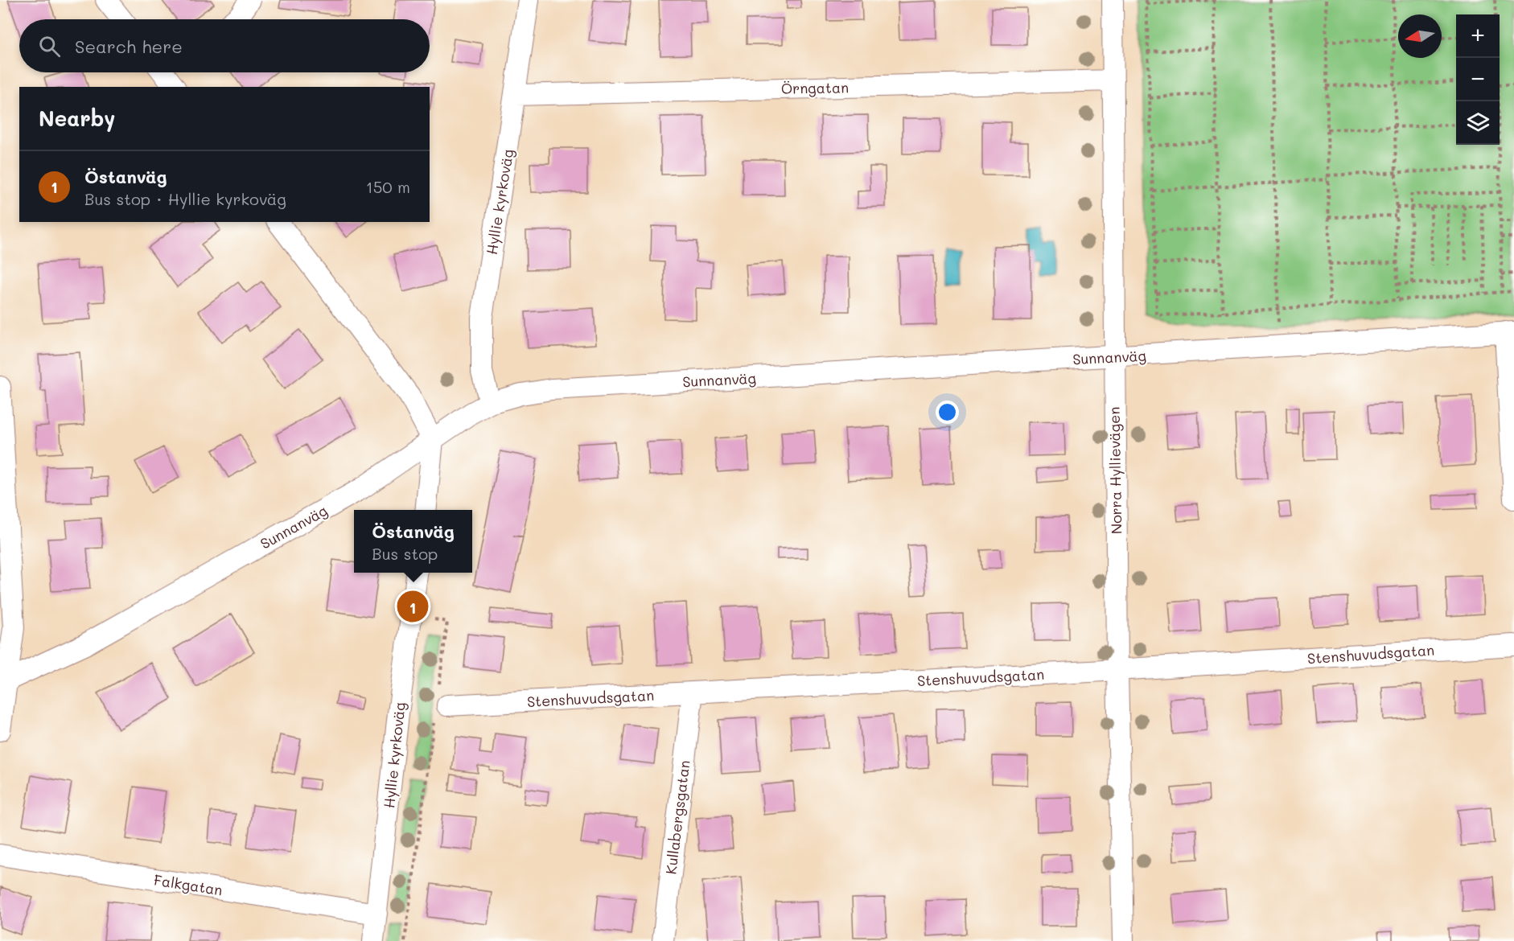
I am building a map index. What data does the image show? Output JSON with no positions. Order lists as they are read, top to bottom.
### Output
{
  "streets": {
    "street": [
      "Örngatan",
      "Hyllie kyrkoväg",
      "Sunnanväg",
      "Norra Hyllievägen",
      "Stenshuvudsgatan",
      "Kullabergsgatan",
      "Falkgatan"
    ]
  },
  "crossings": [
    ["Örngatan", "Hyllie kyrkoväg"],
    ["Örngatan", "Norra Hyllievägen"],
    ["Hyllie kyrkoväg", "Sunnanväg"],
    ["Hyllie kyrkoväg", "Falkgatan"],
    ["Sunnanväg", "Norra Hyllievägen"],
    ["Norra Hyllievägen", "Stenshuvudsgatan"],
    ["Stenshuvudsgatan", "Kullabergsgatan"]
  ],
  "north": "left",
  "page": {
    "map_buttons": ["+", "−"],
    "search": "Search here",
    "heading": "Nearby",
    "list": [
      {
        "mark": "1",
        "name": "Östanväg",
        "note": "Bus stop · Hyllie kyrkoväg",
        "value": "150 m"
      }
    ],
    "popup": ["Östanväg", "Bus stop"],
    "pins": "1"
  }
}
